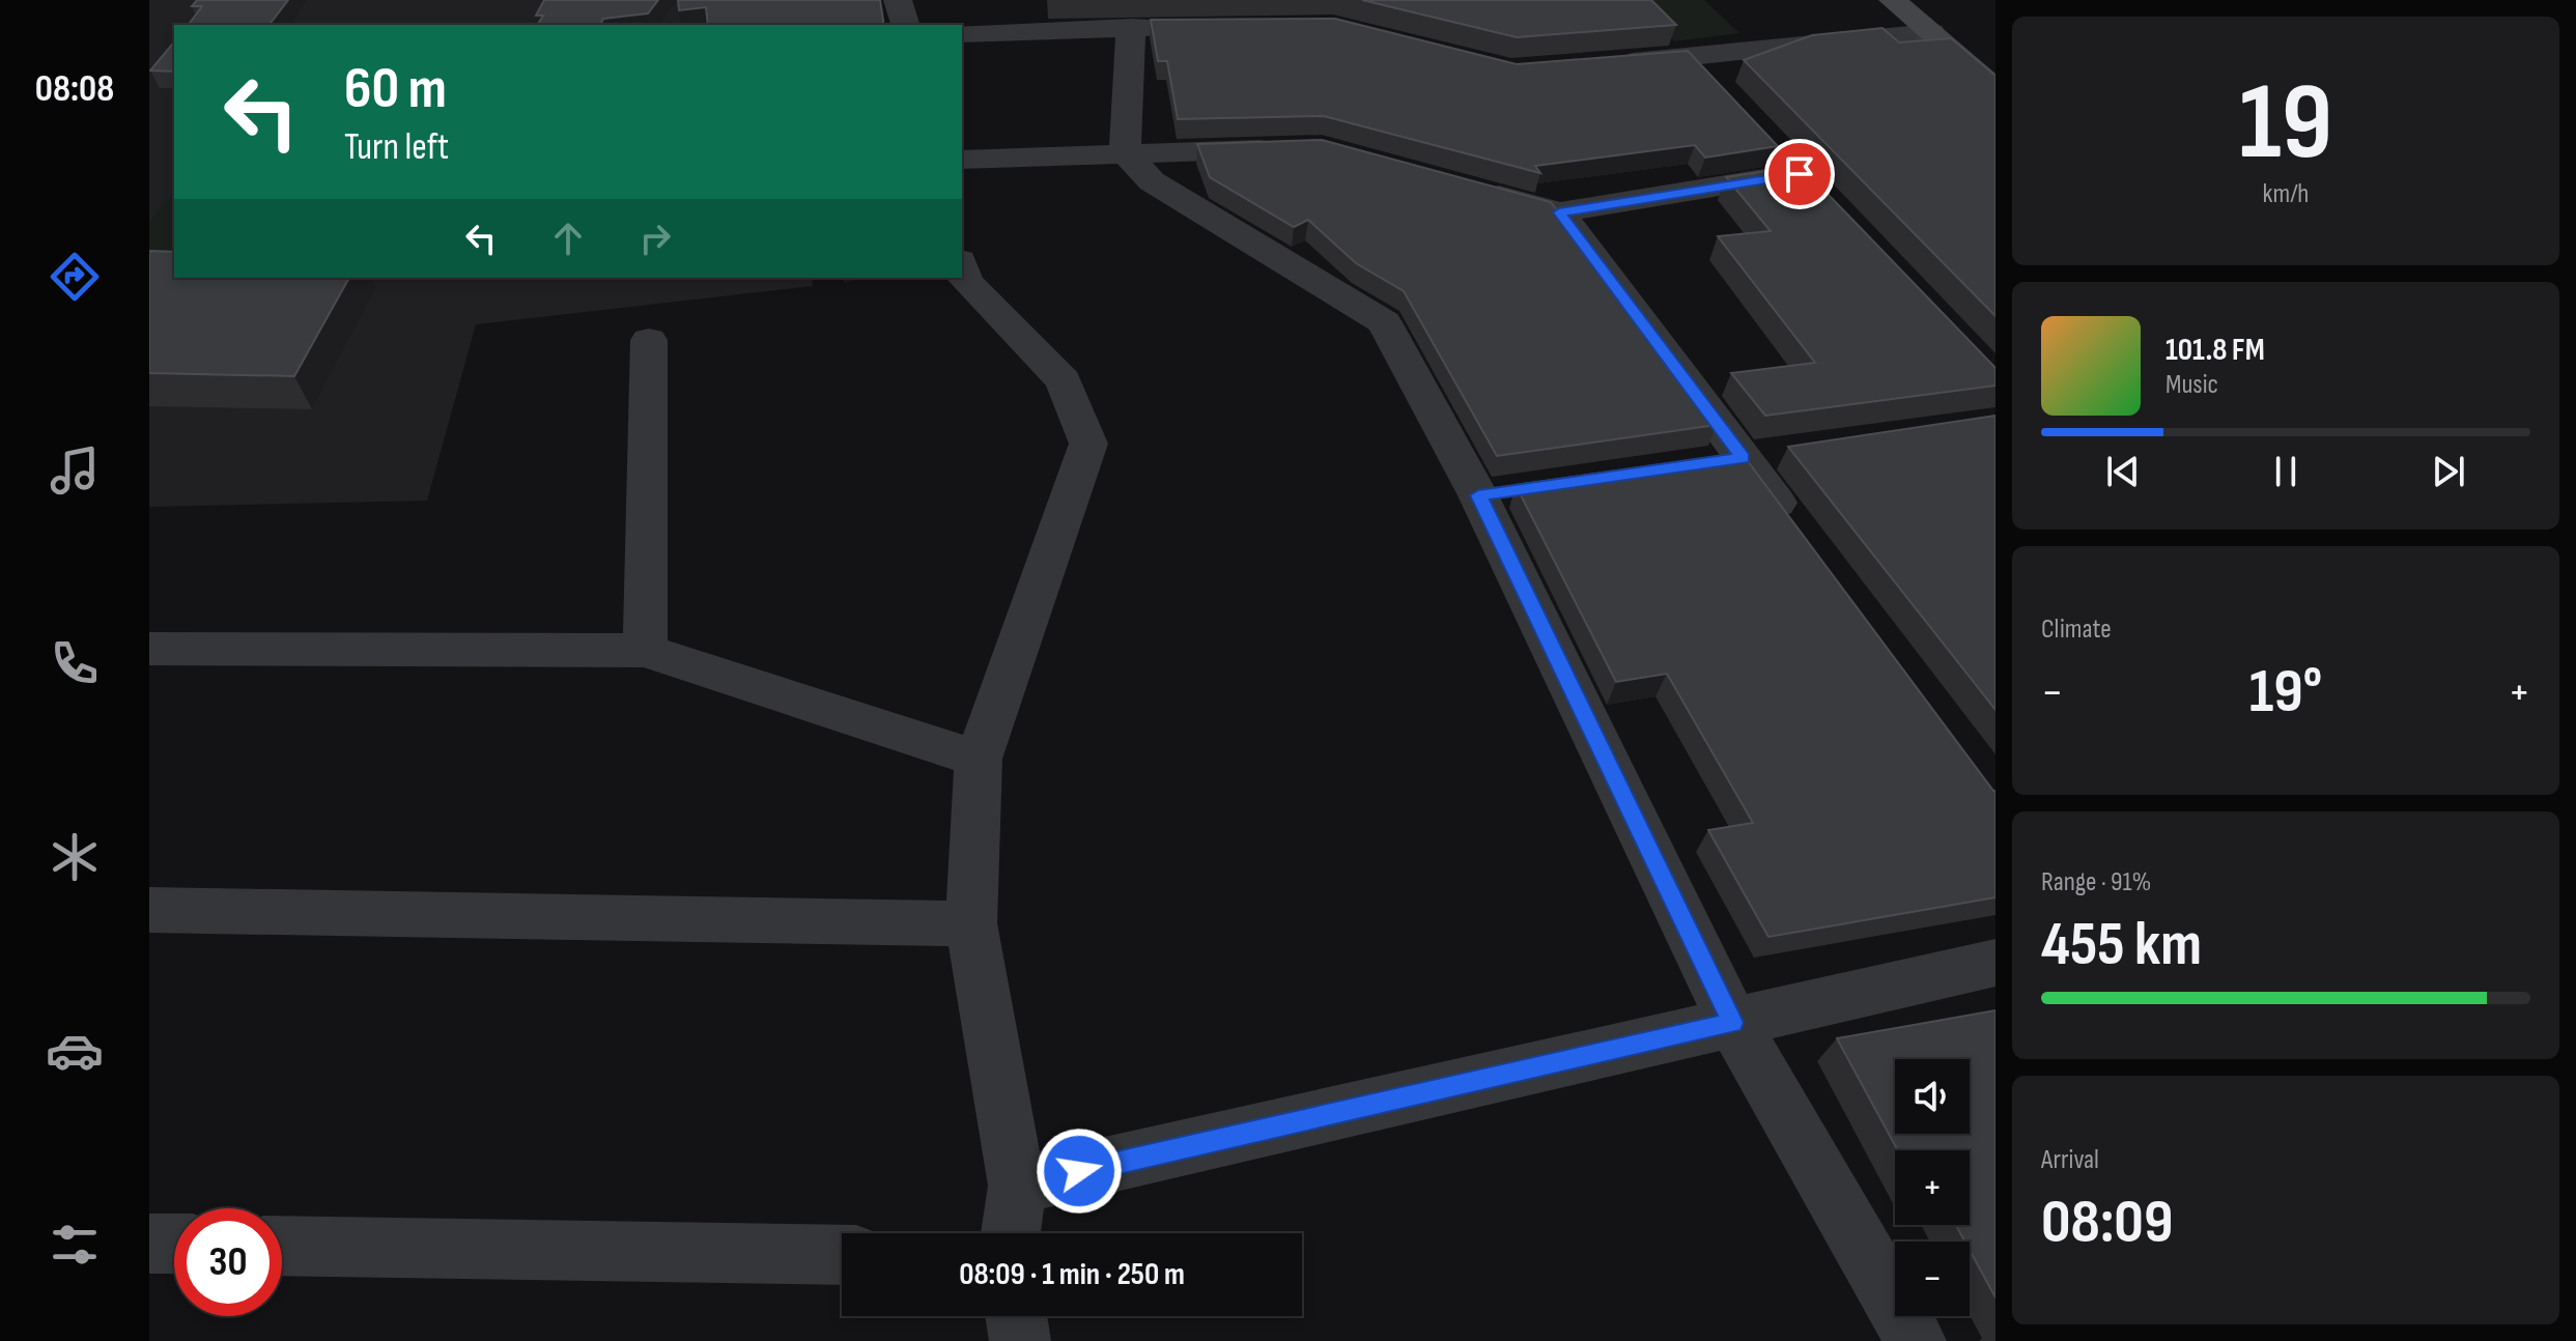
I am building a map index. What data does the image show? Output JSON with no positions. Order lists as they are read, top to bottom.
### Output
{
  "page": {
    "tabs": "08:08",
    "tile": [
      ["19", "km/h"],
      "Climate",
      ["Range · 91%", "455 km"],
      ["Arrival", "08:09"]
    ],
    "turn": ["60 m", "Turn left"],
    "song": ["101.8 FM", "Music"],
    "heat": ["−", "19°", "+"],
    "map_buttons": ["+", "−"],
    "limit": "30",
    "trip": "08:09 · 1 min · 250 m"
  }
}
